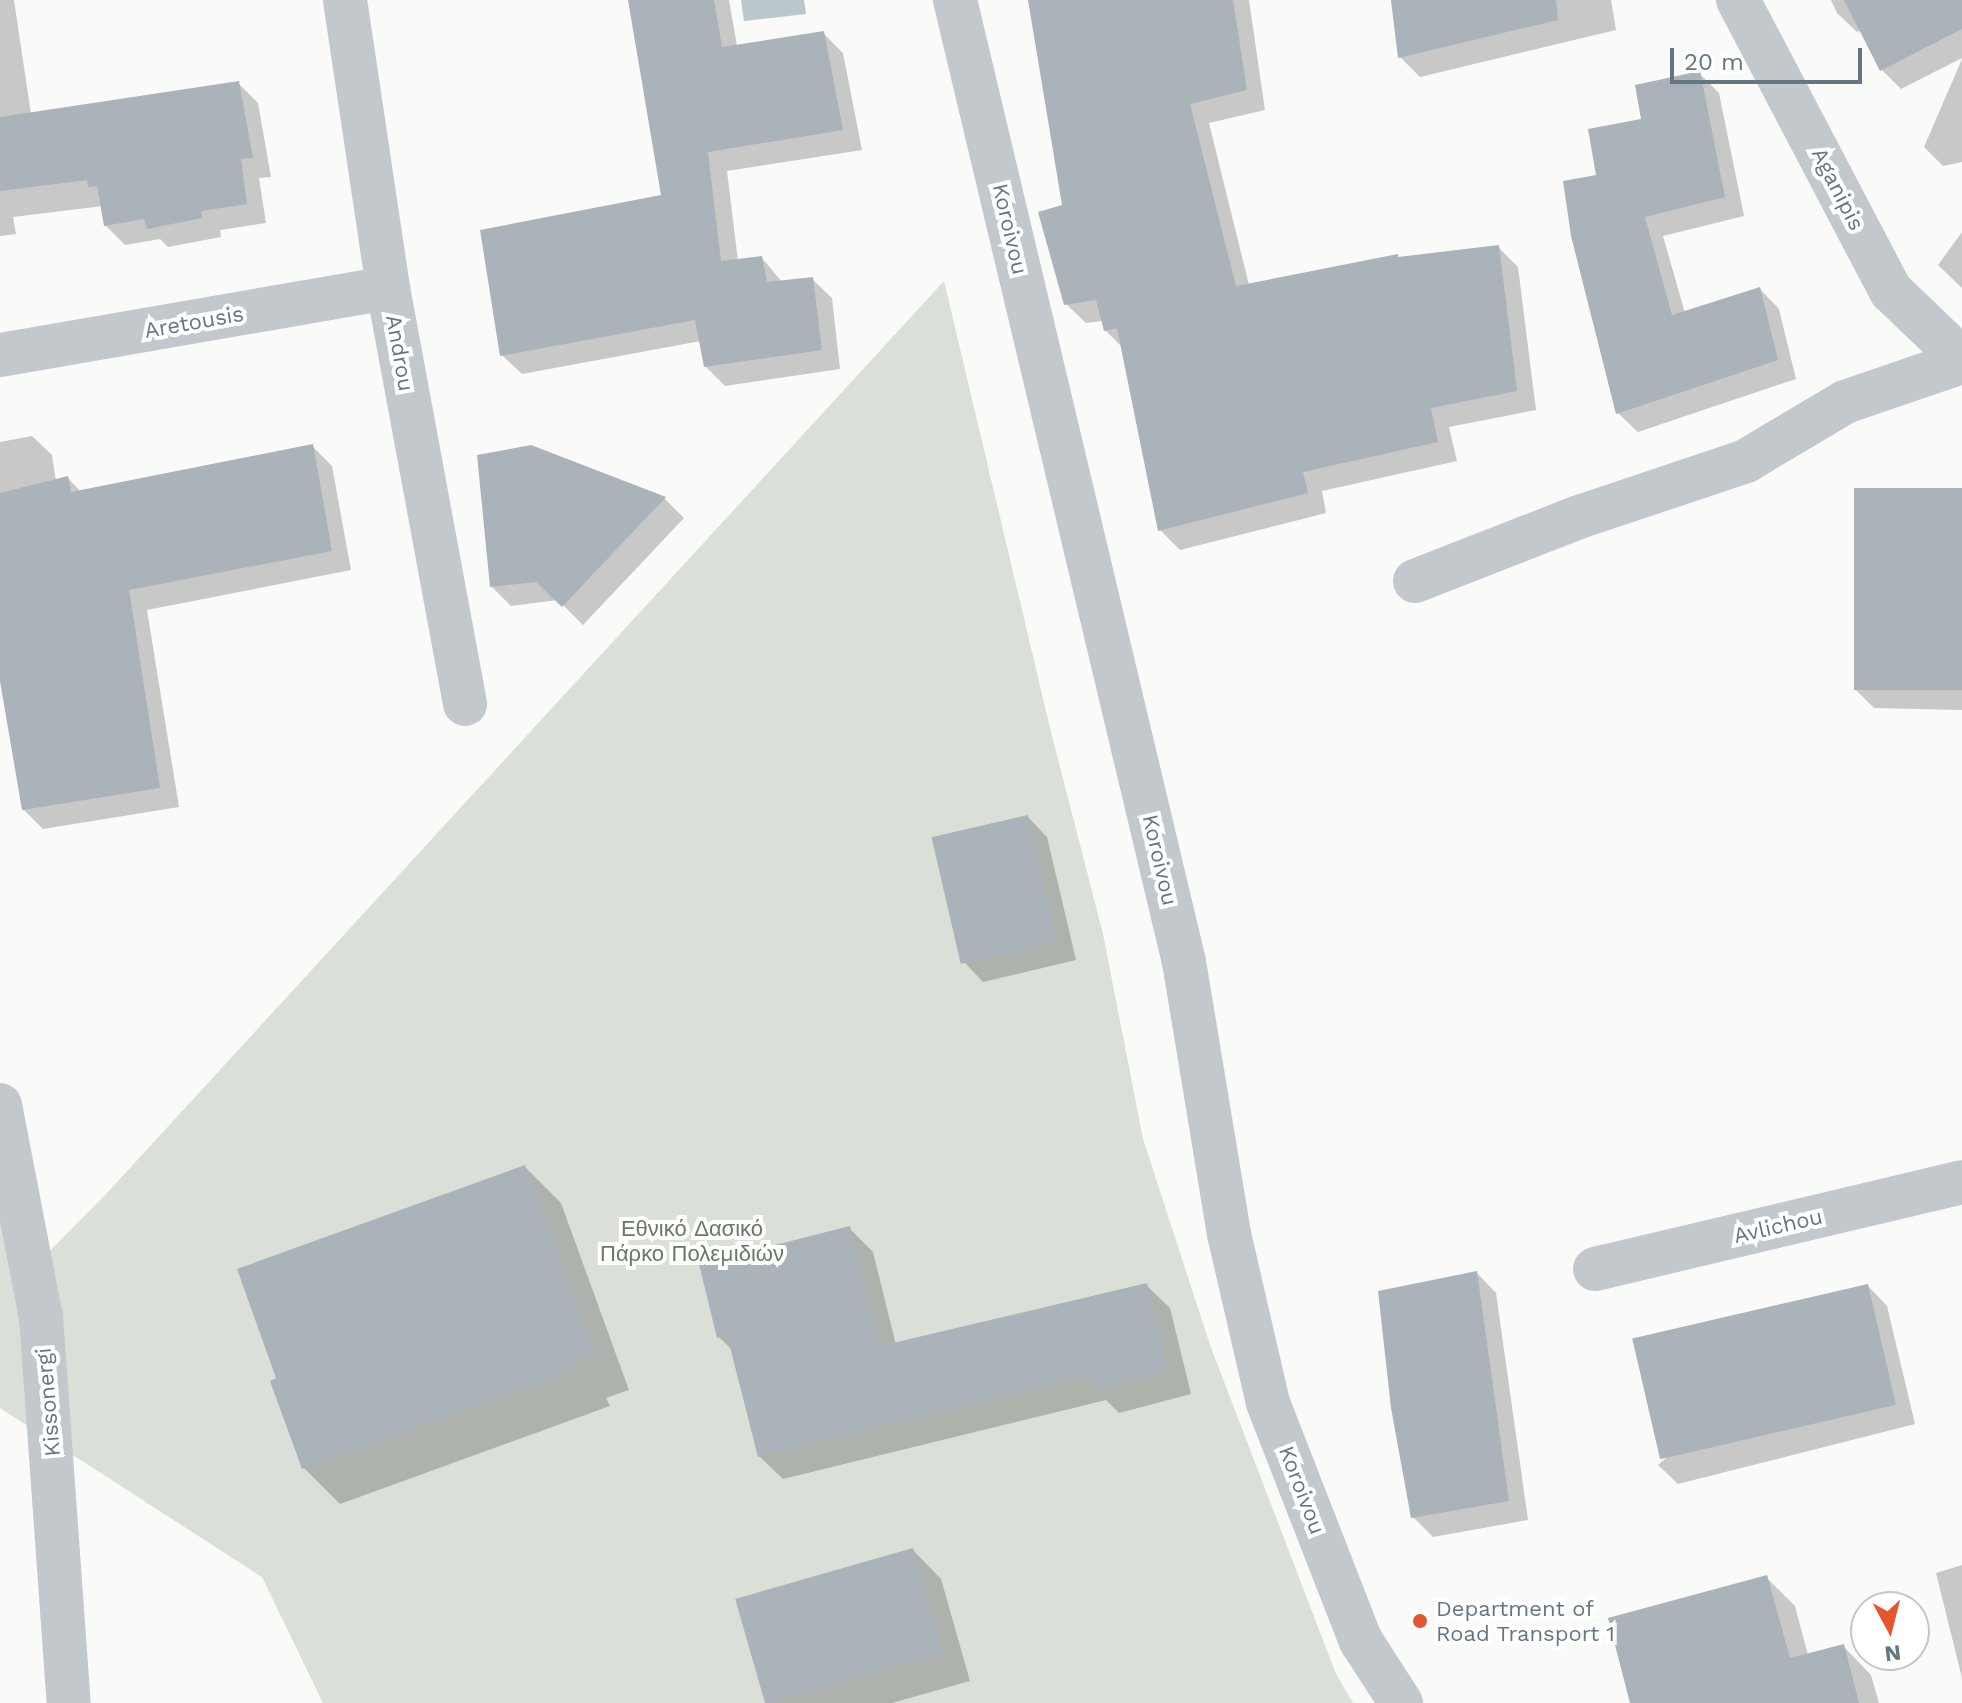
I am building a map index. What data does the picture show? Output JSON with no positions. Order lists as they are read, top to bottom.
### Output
{
  "streets": {
    "street": [
      "Aganipis",
      "Koroivou",
      "Aretousis",
      "Androu",
      "Avlichou",
      "Kissonergi"
    ]
  },
  "crossings": [
    ["Aretousis", "Androu"]
  ],
  "parks": ["Εθνικό Δασικό Πάρκο Πολεμιδιών"],
  "places": ["Department of Road Transport 1"],
  "scale_bar": "20 m",
  "north": "bottom"
}
